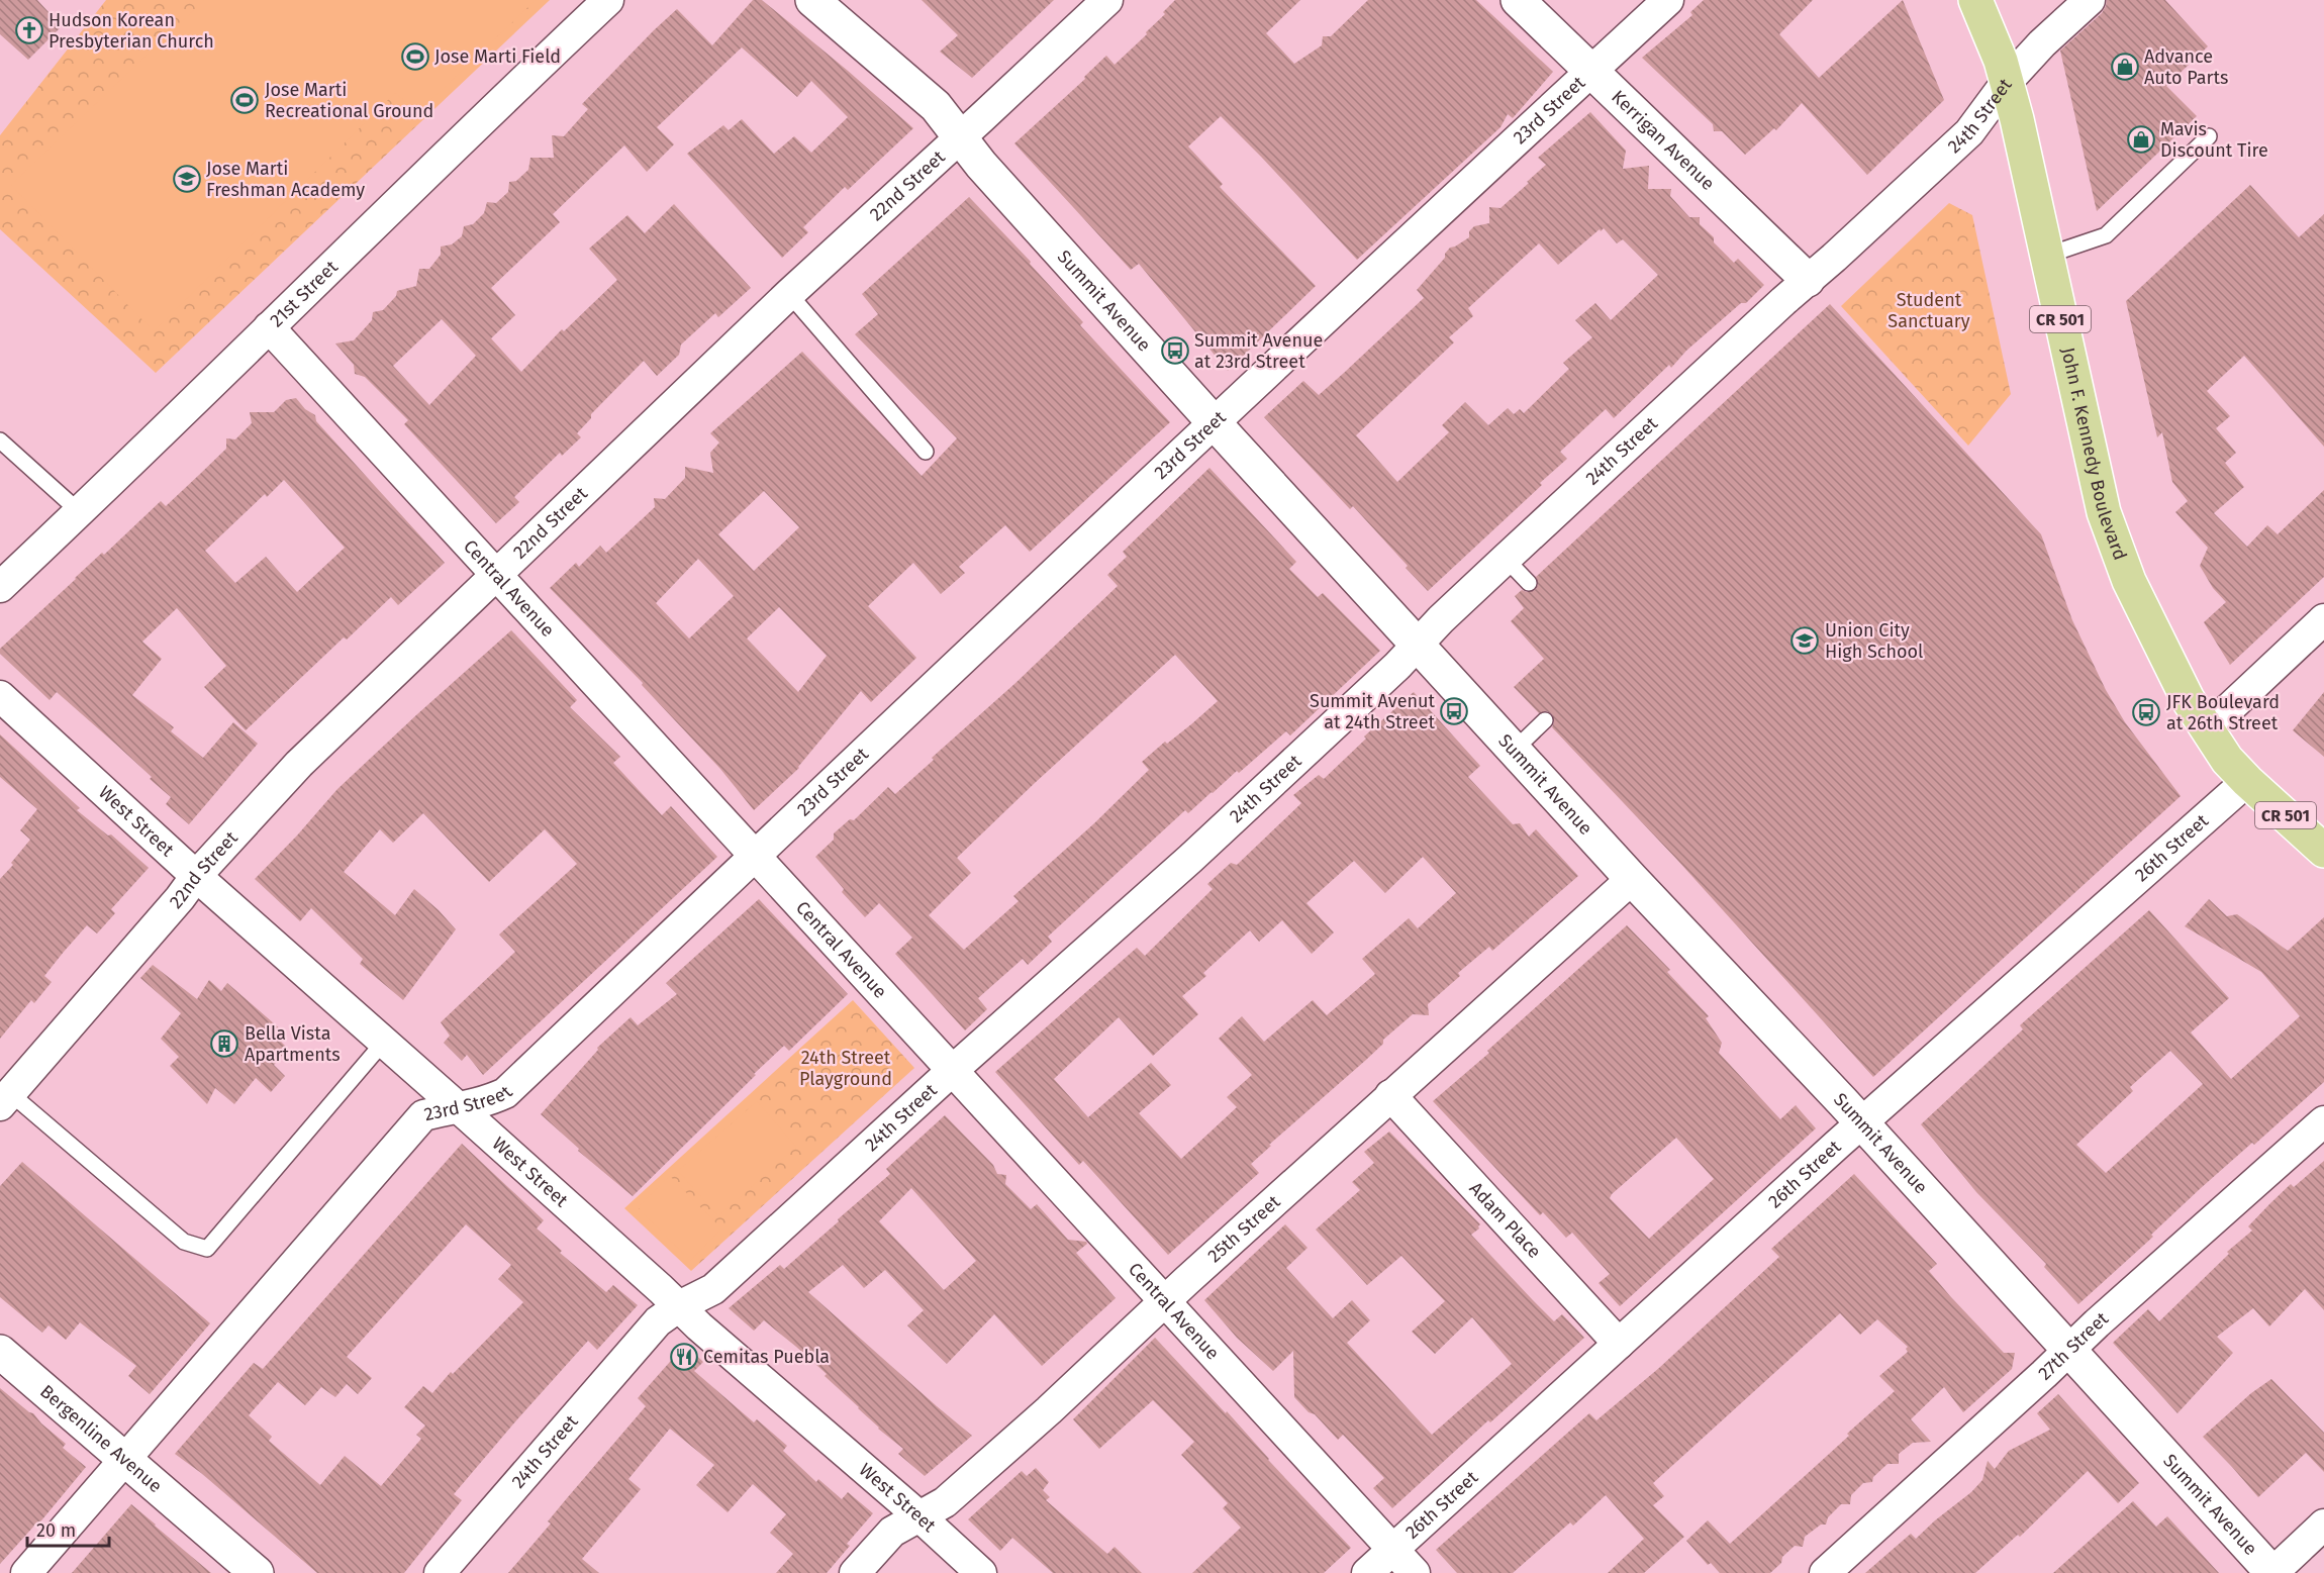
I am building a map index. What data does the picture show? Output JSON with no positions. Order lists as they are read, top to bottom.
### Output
{
  "streets": {
    "main road": ["CR 501", "John F. Kennedy Boulevard"],
    "street": [
      "23rd Street",
      "24th Street",
      "Kerrigan Avenue",
      "22nd Street",
      "21st Street",
      "Summit Avenue",
      "Central Avenue",
      "West Street",
      "26th Street",
      "Adam Place",
      "25th Street",
      "27th Street",
      "Bergenline Avenue"
    ]
  },
  "crossings": [
    ["23rd Street", "Kerrigan Avenue"],
    ["23rd Street", "Summit Avenue"],
    ["23rd Street", "Central Avenue"],
    ["23rd Street", "West Street"],
    ["23rd Street", "Bergenline Avenue"],
    ["24th Street", "Kerrigan Avenue"],
    ["24th Street", "Summit Avenue"],
    ["24th Street", "John F. Kennedy Boulevard"],
    ["24th Street", "Central Avenue"],
    ["24th Street", "West Street"],
    ["22nd Street", "Summit Avenue"],
    ["22nd Street", "Central Avenue"],
    ["22nd Street", "West Street"],
    ["21st Street", "Central Avenue"],
    ["Summit Avenue", "26th Street"],
    ["Summit Avenue", "25th Street"],
    ["Summit Avenue", "27th Street"],
    ["John F. Kennedy Boulevard", "26th Street"],
    ["Central Avenue", "26th Street"],
    ["Central Avenue", "25th Street"],
    ["West Street", "25th Street"],
    ["26th Street", "Adam Place"],
    ["Adam Place", "25th Street"]
  ],
  "parks": ["Student Sanctuary", "24th Street Playground"],
  "places": {
    "church": ["Hudson Korean Presbyterian Church"],
    "sports": ["Jose Marti Field", "Jose Marti Recreational Ground"],
    "shop": ["Advance Auto Parts", "Mavis Discount Tire"],
    "school or university": ["Jose Marti Freshman Academy", "Union City High School"],
    "bus stop": ["Summit Avenue at 23rd Street", "Summit Avenut at 24th Street", "JFK Boulevard at 26th Street"],
    "building": ["Bella Vista Apartments"],
    "restaurant": ["Cemitas Puebla"]
  },
  "scale_bar": "20 m"
}
